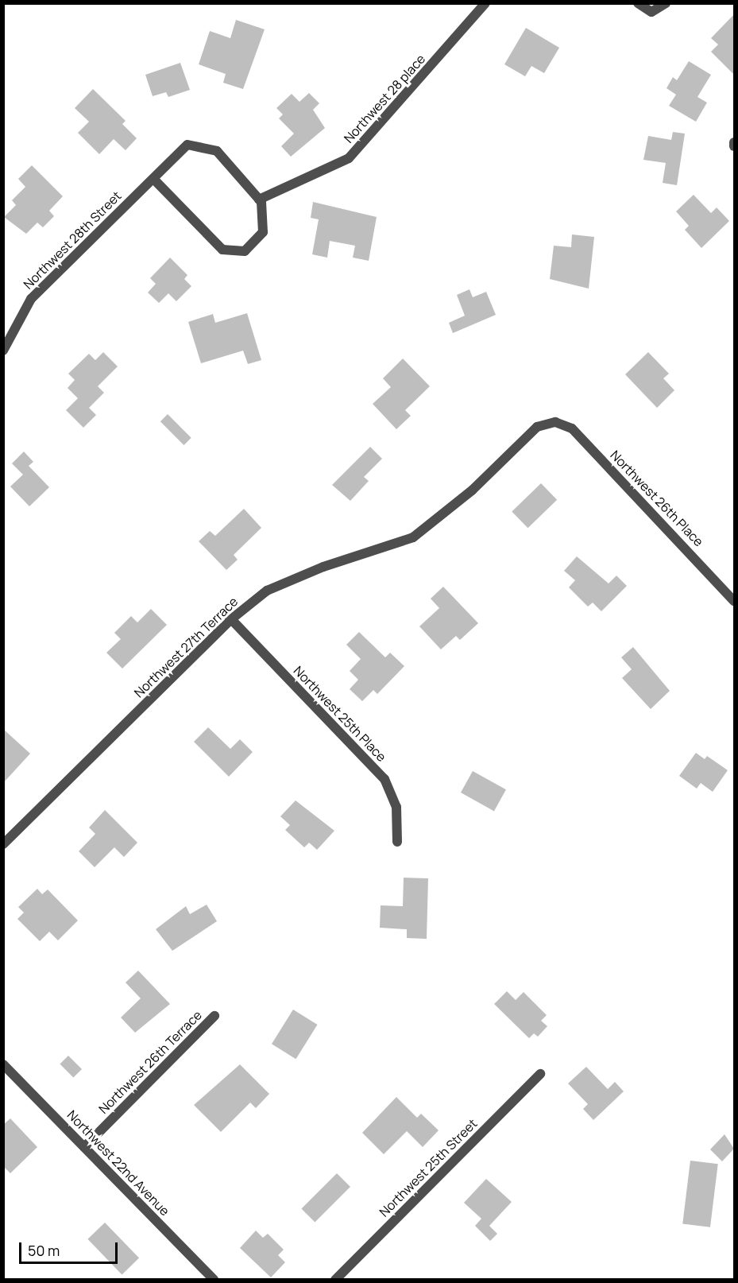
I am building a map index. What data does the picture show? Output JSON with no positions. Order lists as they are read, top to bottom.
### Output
{
  "streets": {
    "street": [
      "Northwest 28 place",
      "Northwest 28th Street",
      "Northwest 26th Place",
      "Northwest 27th Terrace",
      "Northwest 25th Place",
      "Northwest 26th Terrace",
      "Northwest 22nd Avenue",
      "Northwest 25th Street"
    ]
  },
  "crossings": [
    ["Northwest 28 place", "Northwest 28th Street"],
    ["Northwest 26th Place", "Northwest 27th Terrace"],
    ["Northwest 27th Terrace", "Northwest 25th Place"],
    ["Northwest 26th Terrace", "Northwest 22nd Avenue"]
  ],
  "scale_bar": "50 m"
}
